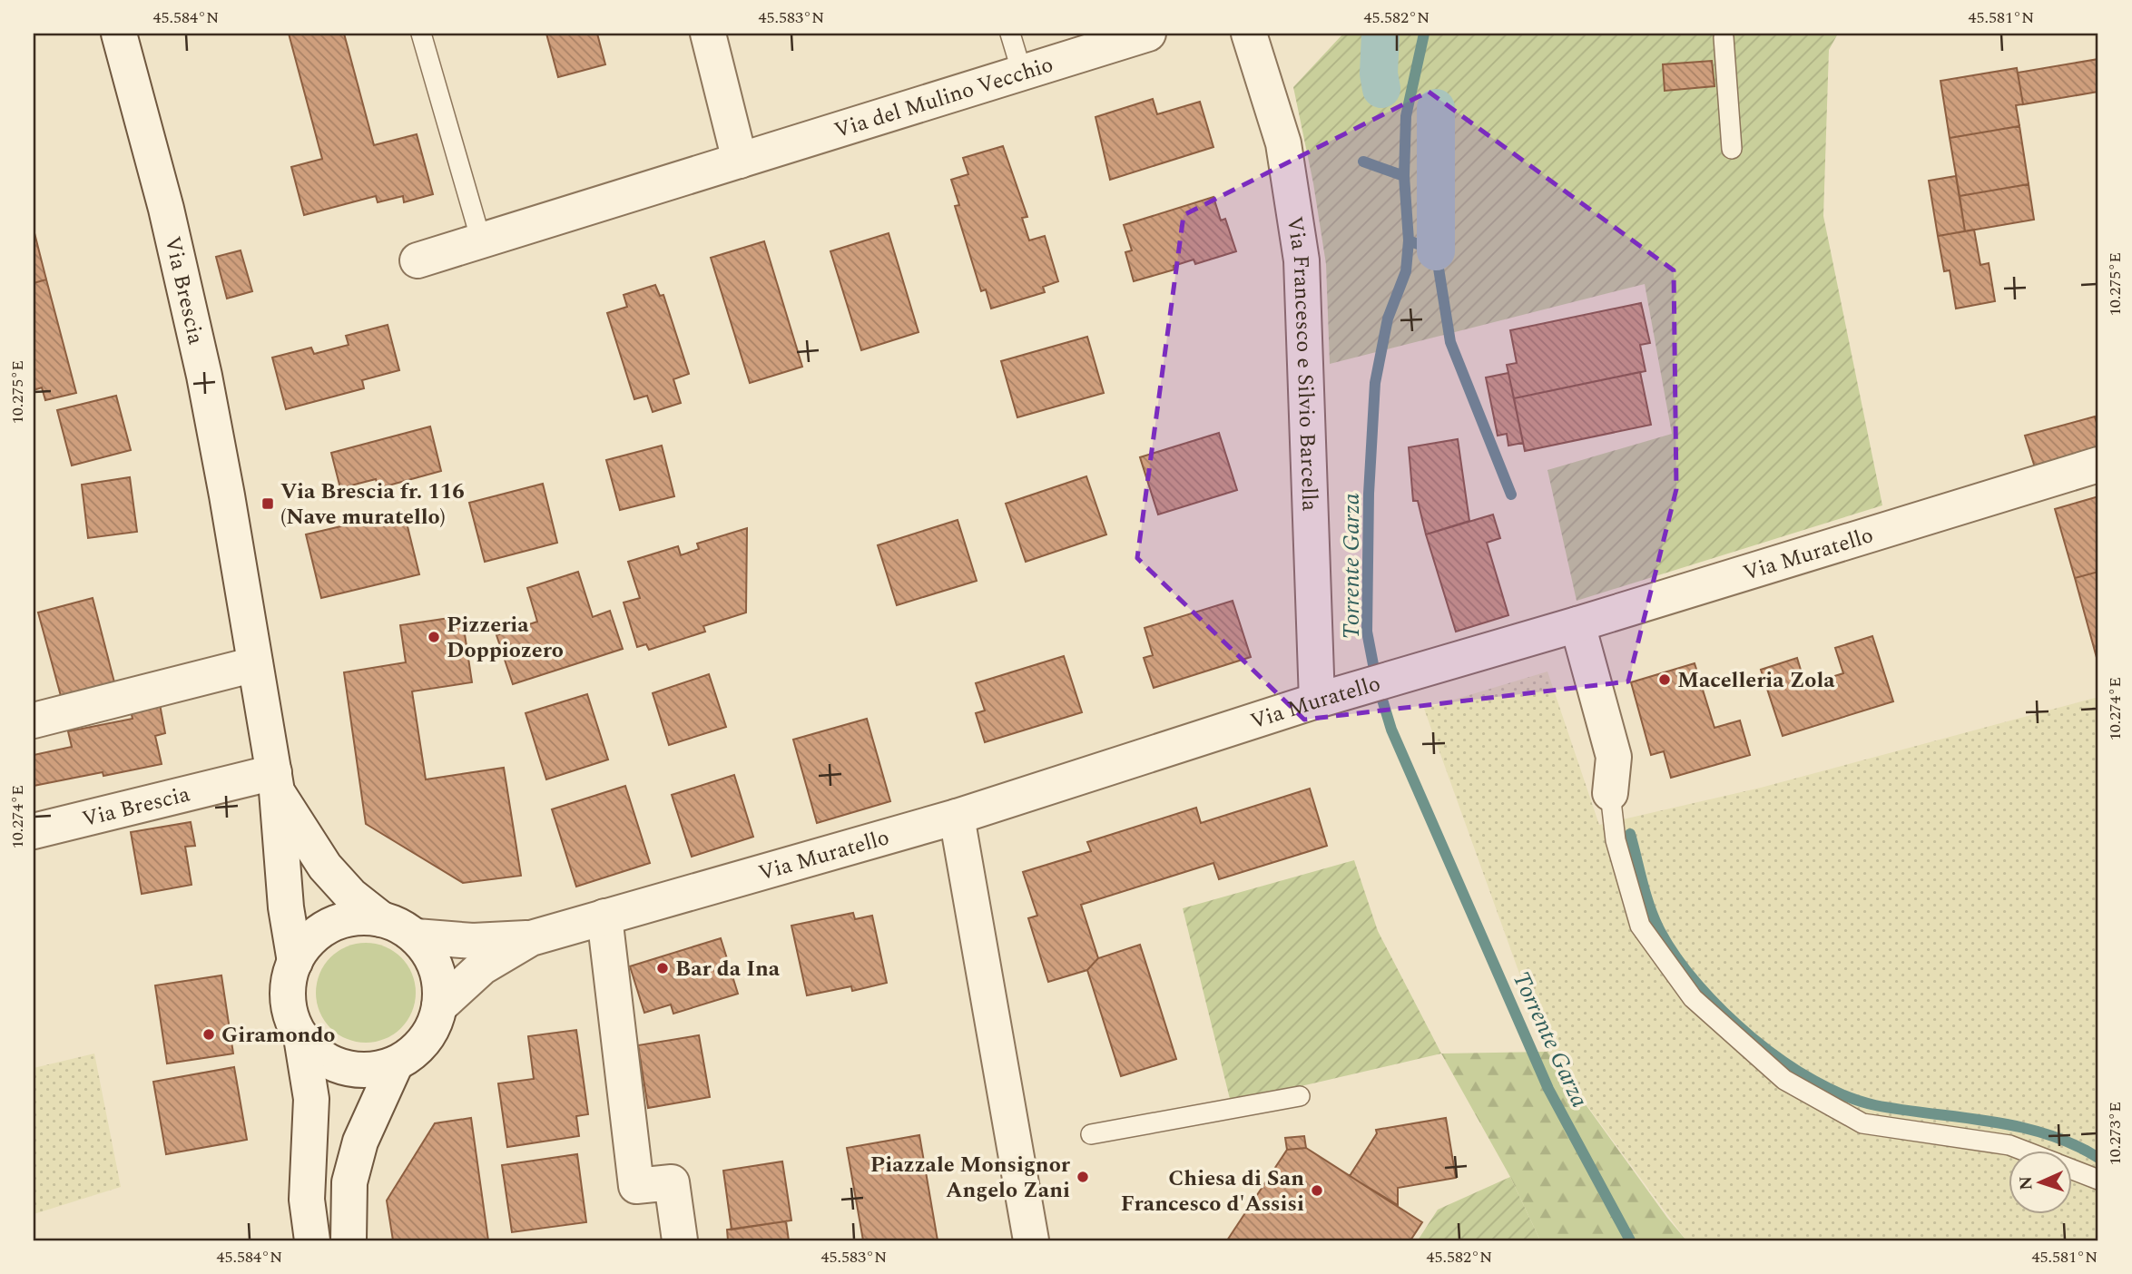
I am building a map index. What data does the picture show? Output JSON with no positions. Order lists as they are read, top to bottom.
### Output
{
  "streets": {
    "street": [
      "Via del Mulino Vecchio",
      "Via Brescia",
      "Via Francesco e Silvio Barcella",
      "Via Muratello"
    ]
  },
  "crossings": [
    ["Via Brescia", "Via Muratello"],
    ["Via Francesco e Silvio Barcella", "Via Muratello"]
  ],
  "water": ["Torrente Garza"],
  "places": {
    "transit": ["Via Brescia fr. 116 (Nave muratello)"],
    "other": [
      "Pizzeria Doppiozero",
      "Macelleria Zola",
      "Bar da Ina",
      "Giramondo",
      "Piazzale Monsignor Angelo Zani",
      "Chiesa di San Francesco d'Assisi"
    ]
  },
  "north": "left",
  "coordinates": [
    "45.584°N",
    "45.583°N",
    "45.582°N",
    "45.581°N",
    "10.275°E",
    "10.274°E",
    "10.273°E"
  ]
}
